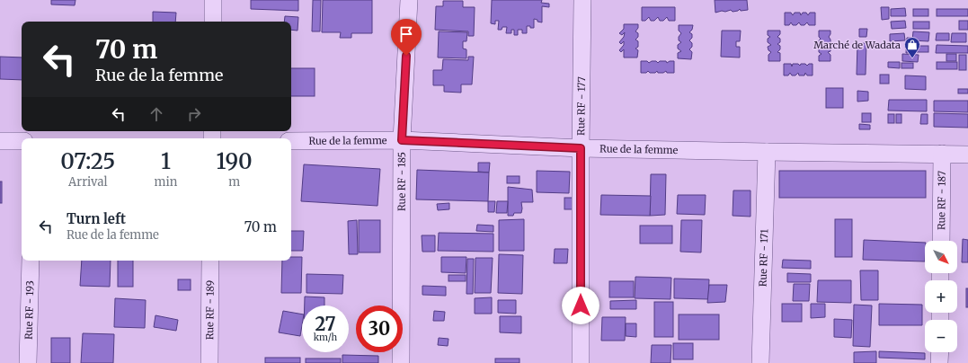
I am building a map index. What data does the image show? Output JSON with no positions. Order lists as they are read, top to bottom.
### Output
{
  "streets": {
    "street": [
      "Rue RF - 177",
      "Rue de la femme",
      "Rue RF - 185",
      "Rue RF - 187",
      "Rue RF - 171",
      "Rue RF - 193",
      "Rue RF - 189"
    ]
  },
  "crossings": [
    ["Rue RF - 177", "Rue de la femme"],
    ["Rue de la femme", "Rue RF - 185"],
    ["Rue de la femme", "Rue RF - 187"],
    ["Rue de la femme", "Rue RF - 171"]
  ],
  "places": {
    "shop": ["Marché de Wadata"]
  },
  "north": "bottom right",
  "page": {
    "turn": ["70 m", "Rue de la femme"],
    "eta": [
      "07:25",
      "Arrival",
      "1",
      "min",
      "190",
      "m"
    ],
    "list": [
      {
        "name": "Turn left",
        "note": "Rue de la femme",
        "value": "70 m"
      }
    ],
    "map_buttons": ["+", "−"],
    "speed": "27 km/h",
    "limit": "30"
  }
}
